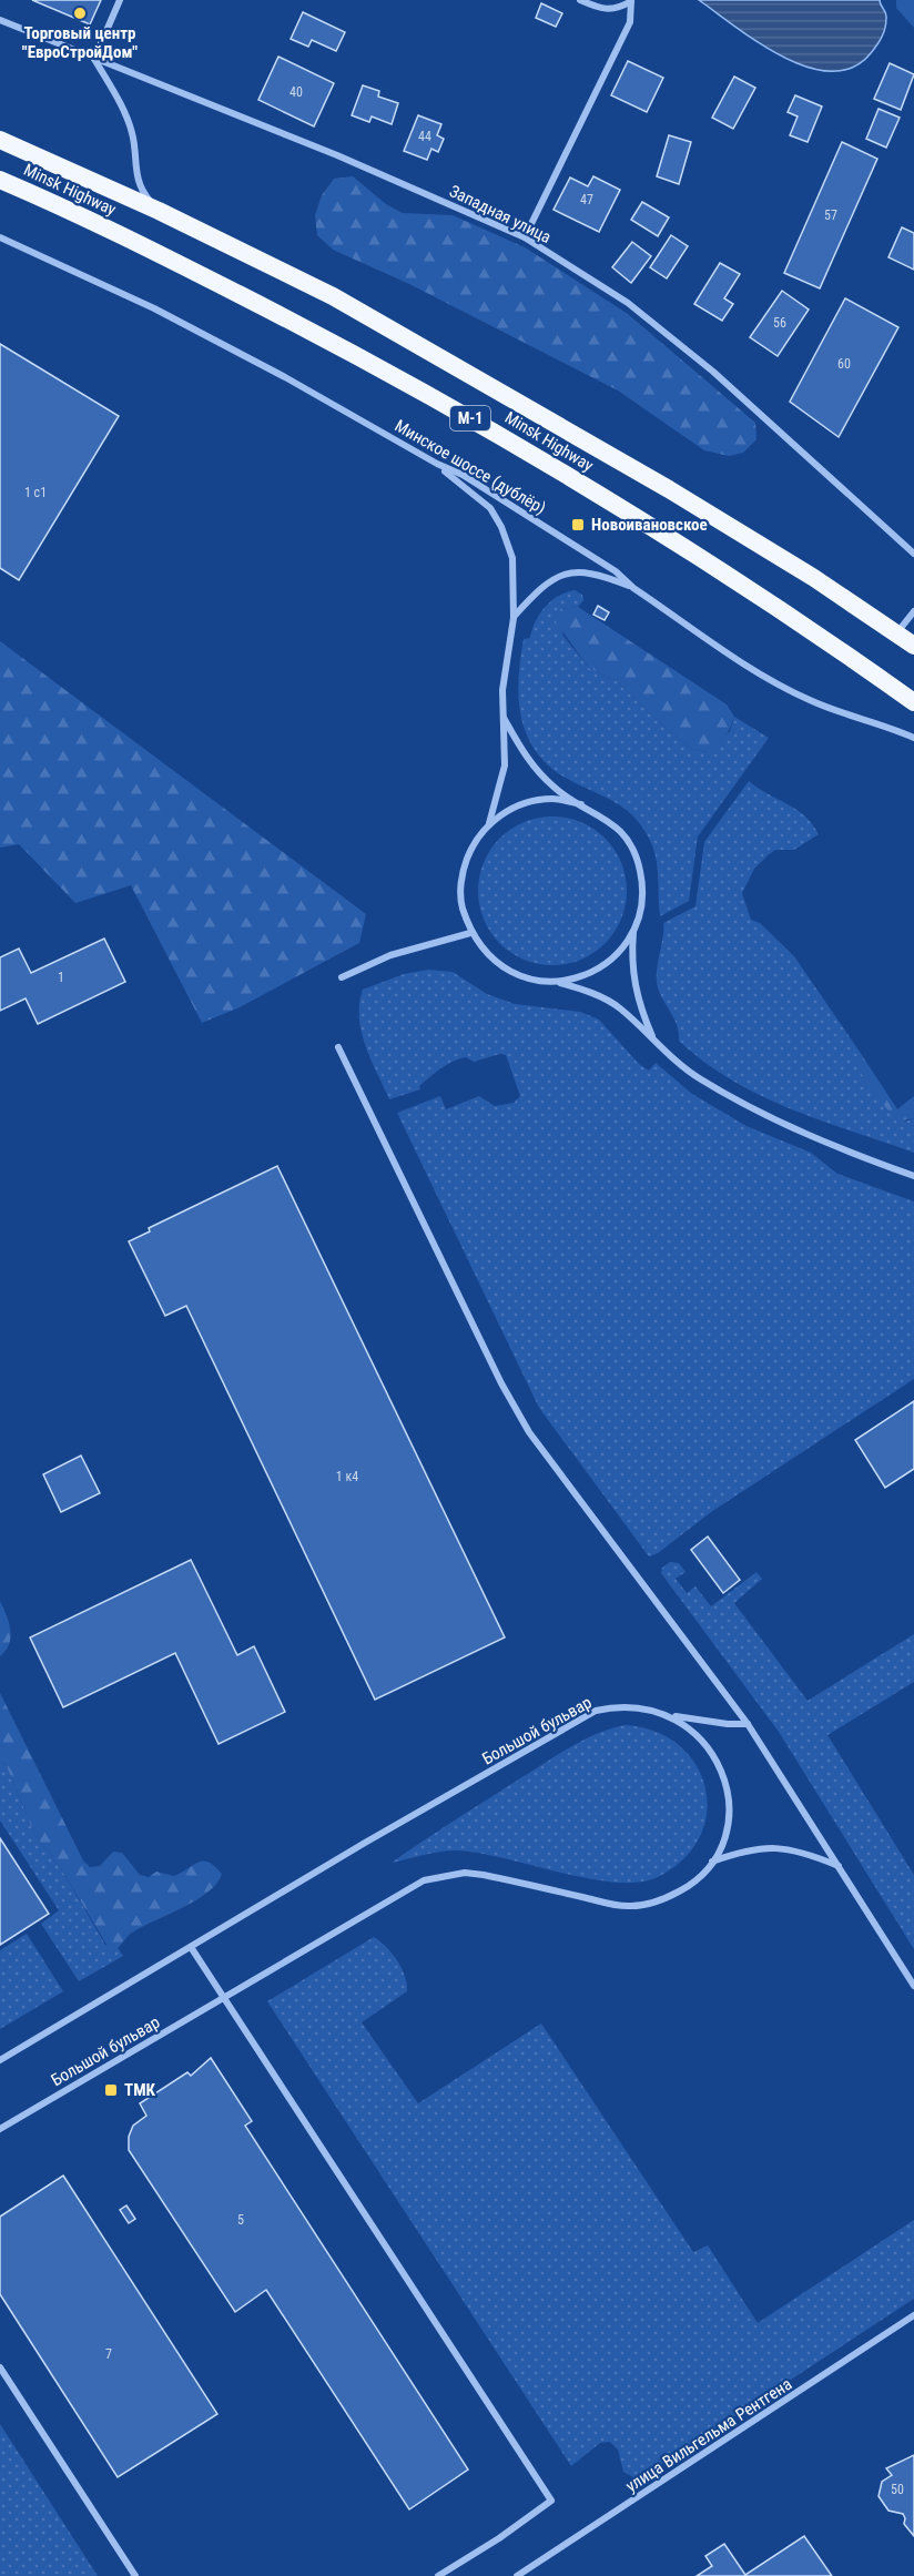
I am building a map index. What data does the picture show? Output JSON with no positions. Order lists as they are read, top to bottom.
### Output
{
  "streets": {
    "highway": ["Minsk Highway", "М-1"],
    "street": [
      "Западная улица",
      "Минское шоссе (дублёр)",
      "Большой бульвар",
      "улица Вильгельма Рентгена"
    ]
  },
  "places": {
    "other": ["Торговый центр \"ЕвроСтройДом\""],
    "transit": ["Новоивановское", "ТМК"]
  },
  "house_numbers": [
    "40",
    "44",
    "47",
    "57",
    "56",
    "60",
    "1 с1",
    "1",
    "1 к4",
    "5",
    "7",
    "50"
  ]
}
